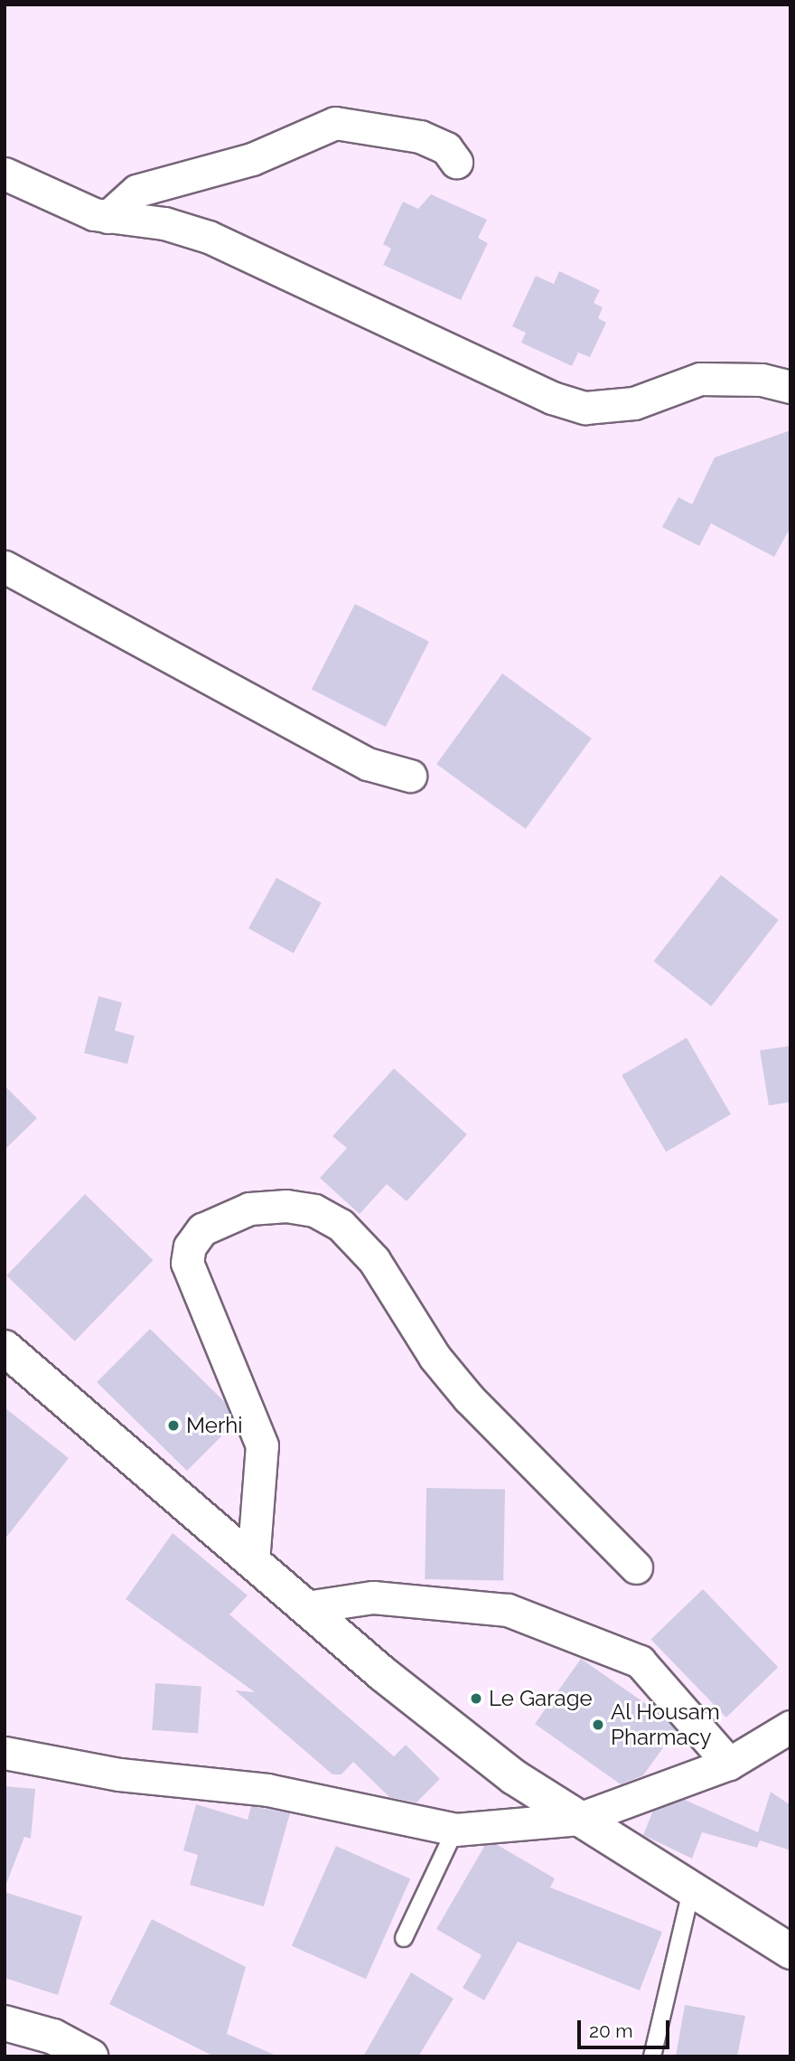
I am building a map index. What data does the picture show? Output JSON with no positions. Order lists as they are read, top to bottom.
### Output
{
  "places": ["Merhi", "Le Garage", "Al Housam Pharmacy"],
  "scale_bar": "20 m"
}
